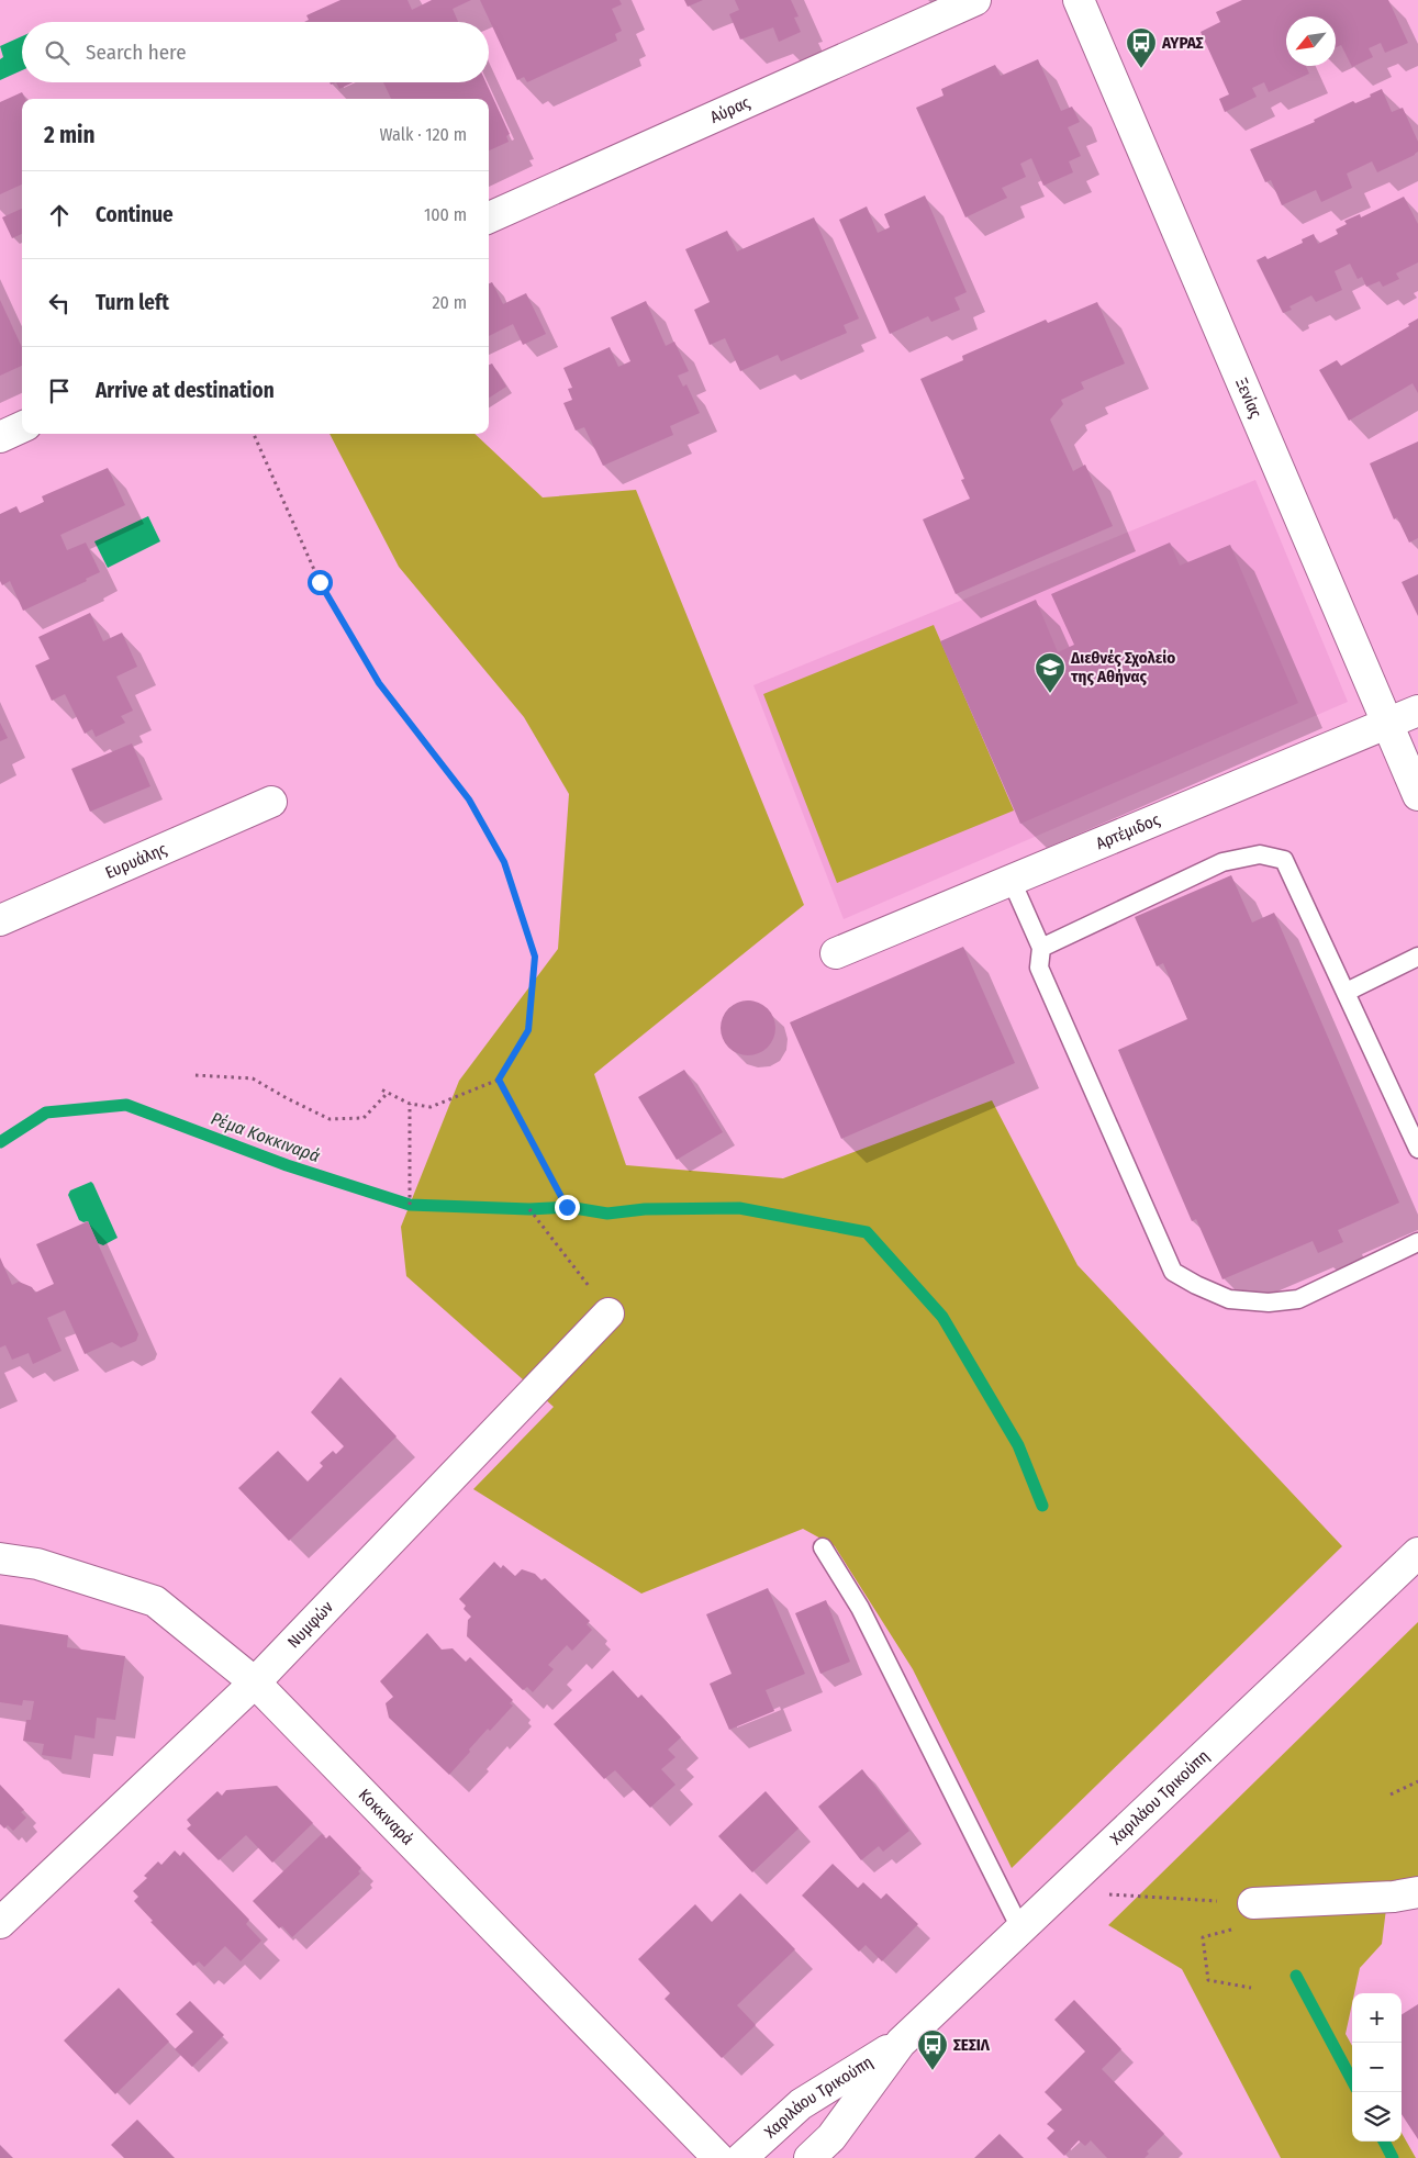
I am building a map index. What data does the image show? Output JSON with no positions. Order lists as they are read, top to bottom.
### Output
{
  "streets": {
    "street": [
      "Αύρας",
      "Ξενίας",
      "Αρτέμιδος",
      "Ευρυάλης",
      "Νυμφών",
      "Χαριλάου Τρικούπη",
      "Κοκκιναρά"
    ]
  },
  "crossings": [
    ["Ξενίας", "Αρτέμιδος"],
    ["Νυμφών", "Κοκκιναρά"]
  ],
  "water": ["Ρέμα Κοκκιναρά"],
  "places": {
    "bus stop": ["ΑΥΡΑΣ", "ΣΕΣΙΛ"],
    "school or university": ["Διεθνές Σχολείο της Αθήνας"]
  },
  "north": "bottom left",
  "page": {
    "search": "Search here",
    "heading": ["2 min", "Walk · 120 m"],
    "list": [
      ["Continue", "100 m"],
      ["Turn left", "20 m"],
      "Arrive at destination"
    ],
    "map_buttons": ["+", "−"]
  }
}
